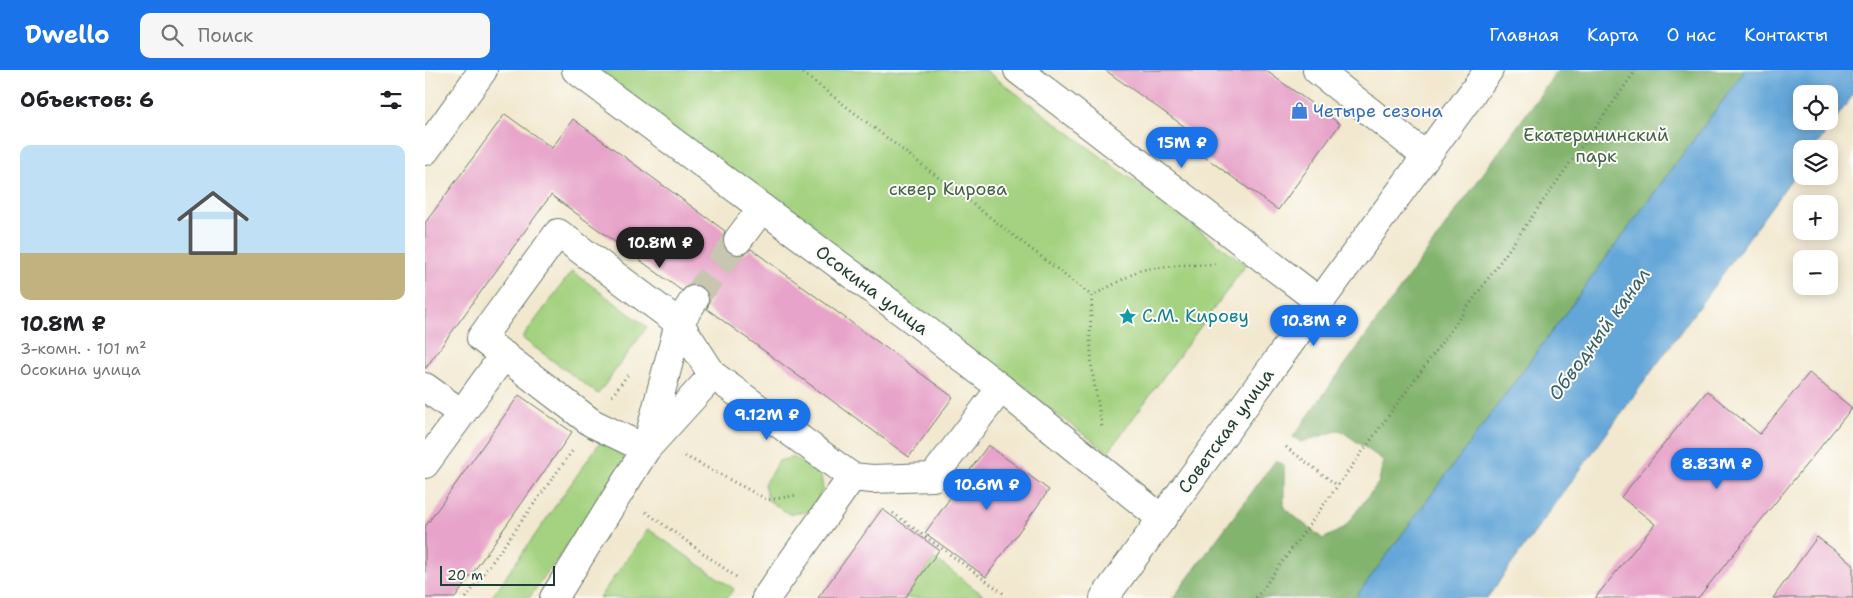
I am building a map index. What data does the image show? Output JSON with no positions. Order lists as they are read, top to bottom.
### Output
{
  "streets": {
    "street": ["Осокина улица", "Советская улица"]
  },
  "crossings": [
    ["Осокина улица", "Советская улица"]
  ],
  "water": ["Обводный канал"],
  "parks": ["Екатерининский парк", "сквер Кирова"],
  "places": {
    "shop": ["Четыре сезона"],
    "place": ["С.М. Кирову"]
  },
  "scale_bar": "20 m",
  "page": {
    "header": "Dwello",
    "search": "Поиск",
    "nav": [
      "Главная",
      "Карта",
      "О нас",
      "Контакты"
    ],
    "heading": "Объектов: 6",
    "map_buttons": ["+", "−"],
    "price": [
      "15M ₽",
      "10.8M ₽",
      "10.8M ₽",
      "9.12M ₽",
      "8.83M ₽",
      "10.6M ₽"
    ],
    "list": [
      {
        "name": "10.8M ₽",
        "note": "3-комн. · 101 m² · Осокина улица"
      }
    ],
    "scale": "20 m"
  }
}
